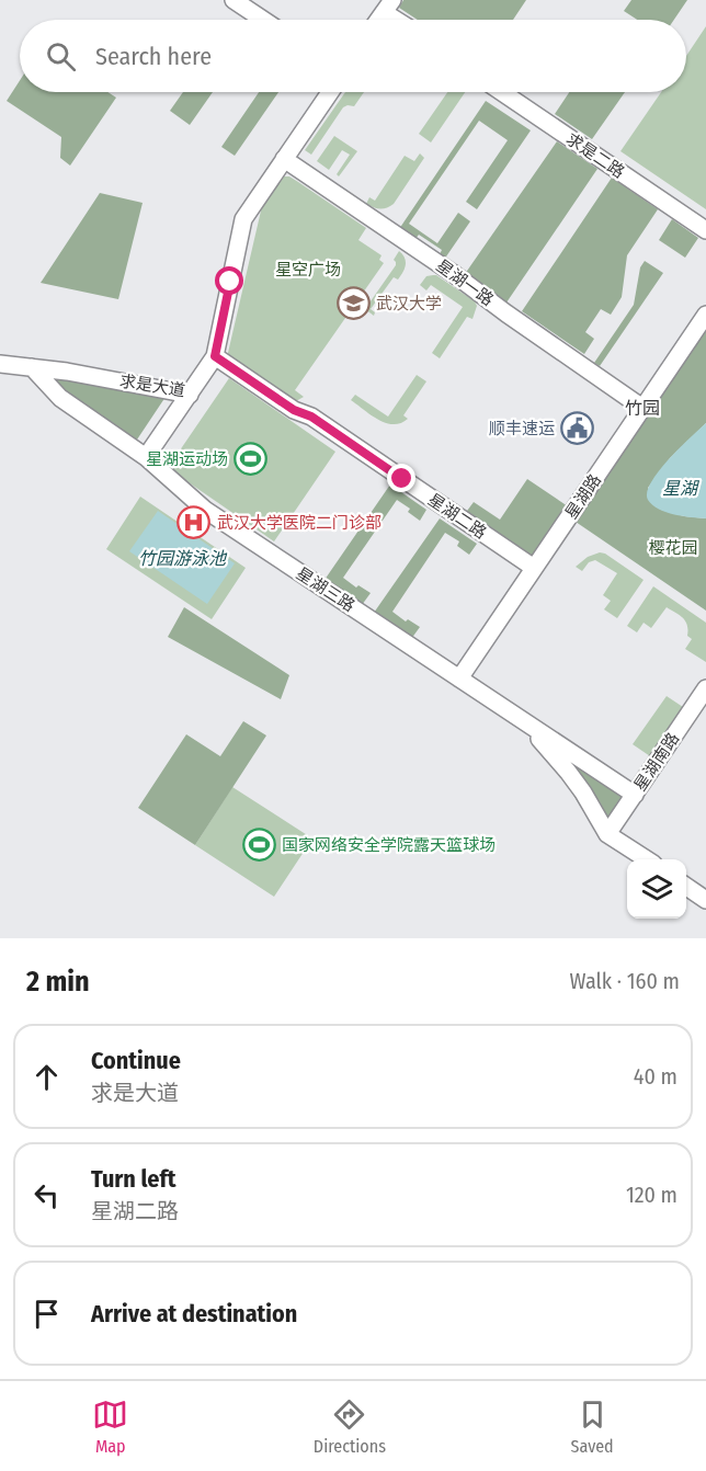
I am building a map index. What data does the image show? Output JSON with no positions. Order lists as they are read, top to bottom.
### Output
{
  "streets": {
    "street": [
      "求是二路",
      "星湖一路",
      "求是大道",
      "星湖路",
      "星湖二路",
      "星湖三路",
      "星湖南路"
    ]
  },
  "crossings": [
    ["星湖一路", "求是大道"],
    ["星湖一路", "星湖路"],
    ["求是大道", "星湖二路"],
    ["求是大道", "星湖三路"],
    ["星湖路", "星湖二路"],
    ["星湖路", "星湖三路"],
    ["星湖三路", "星湖南路"]
  ],
  "districts": ["竹园"],
  "water": ["星湖", "竹园游泳池"],
  "parks": ["星空广场", "樱花园"],
  "places": {
    "school or university": ["武汉大学"],
    "public building": ["顺丰速运"],
    "sports": ["星湖运动场", "国家网络安全学院露天篮球场"],
    "hospital": ["武汉大学医院二门诊部"]
  },
  "page": {
    "search": "Search here",
    "heading": ["2 min", "Walk · 160 m"],
    "list": [
      ["Continue", "求是大道", "40 m"],
      ["Turn left", "星湖二路", "120 m"],
      "Arrive at destination"
    ],
    "nav": ["Map", "Directions", "Saved"]
  }
}
